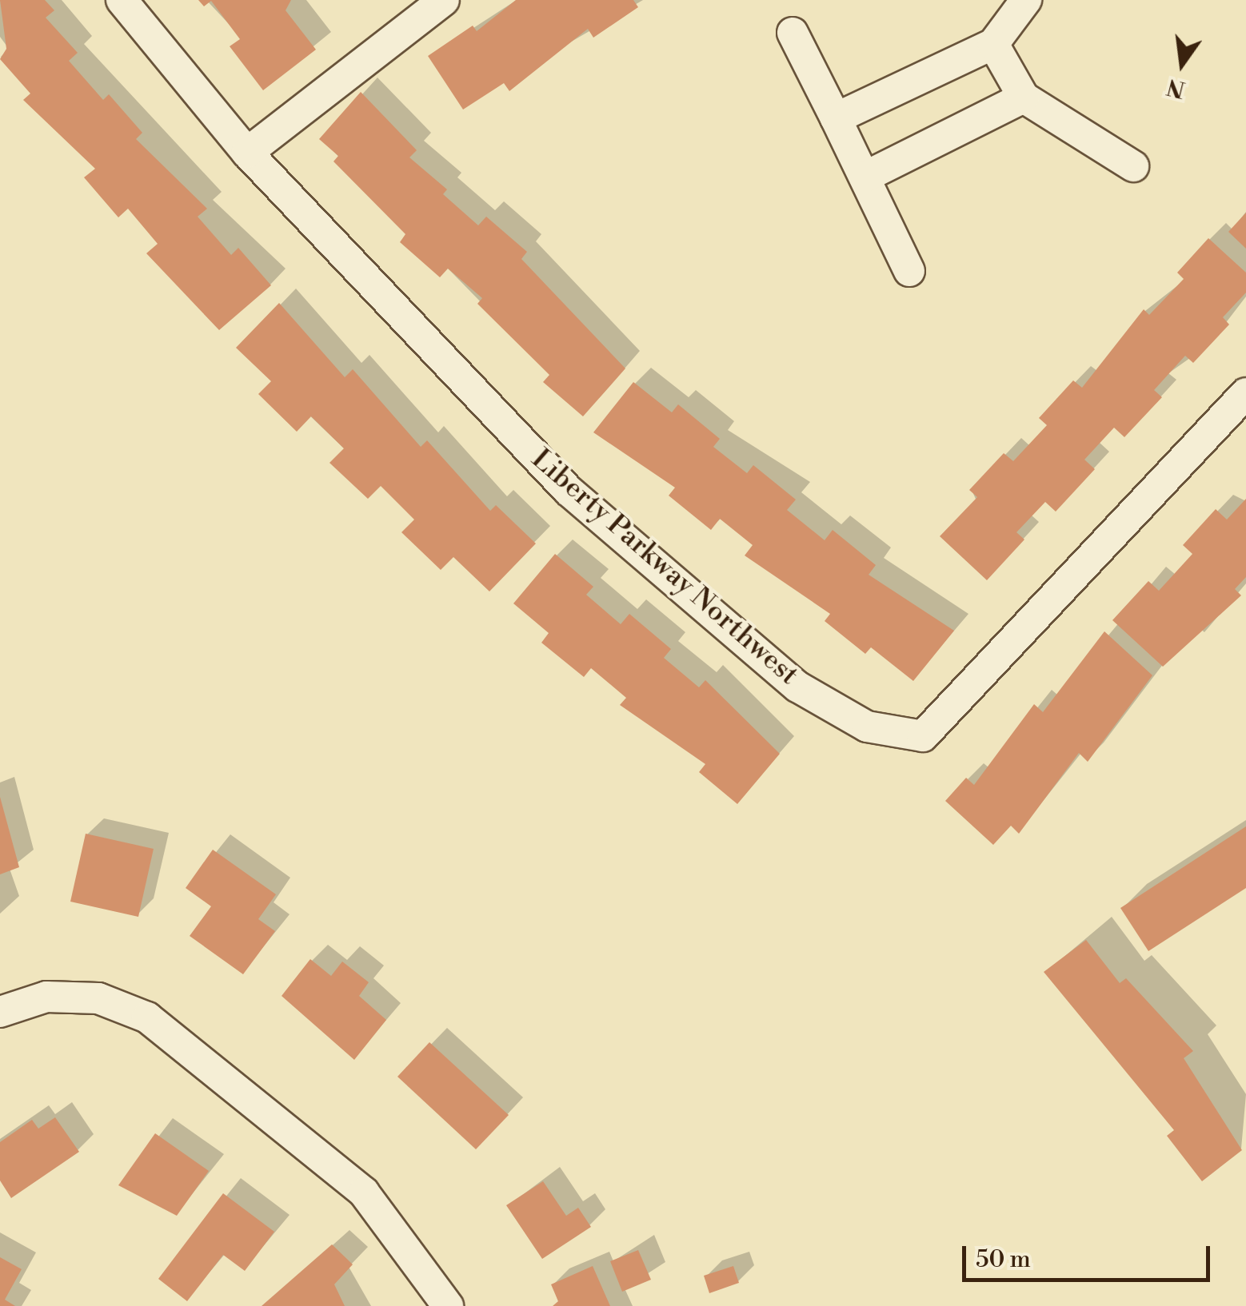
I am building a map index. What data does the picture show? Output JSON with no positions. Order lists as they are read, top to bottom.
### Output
{
  "streets": {
    "street": ["Liberty Parkway Northwest"]
  },
  "scale_bar": "50 m",
  "north": "bottom"
}
